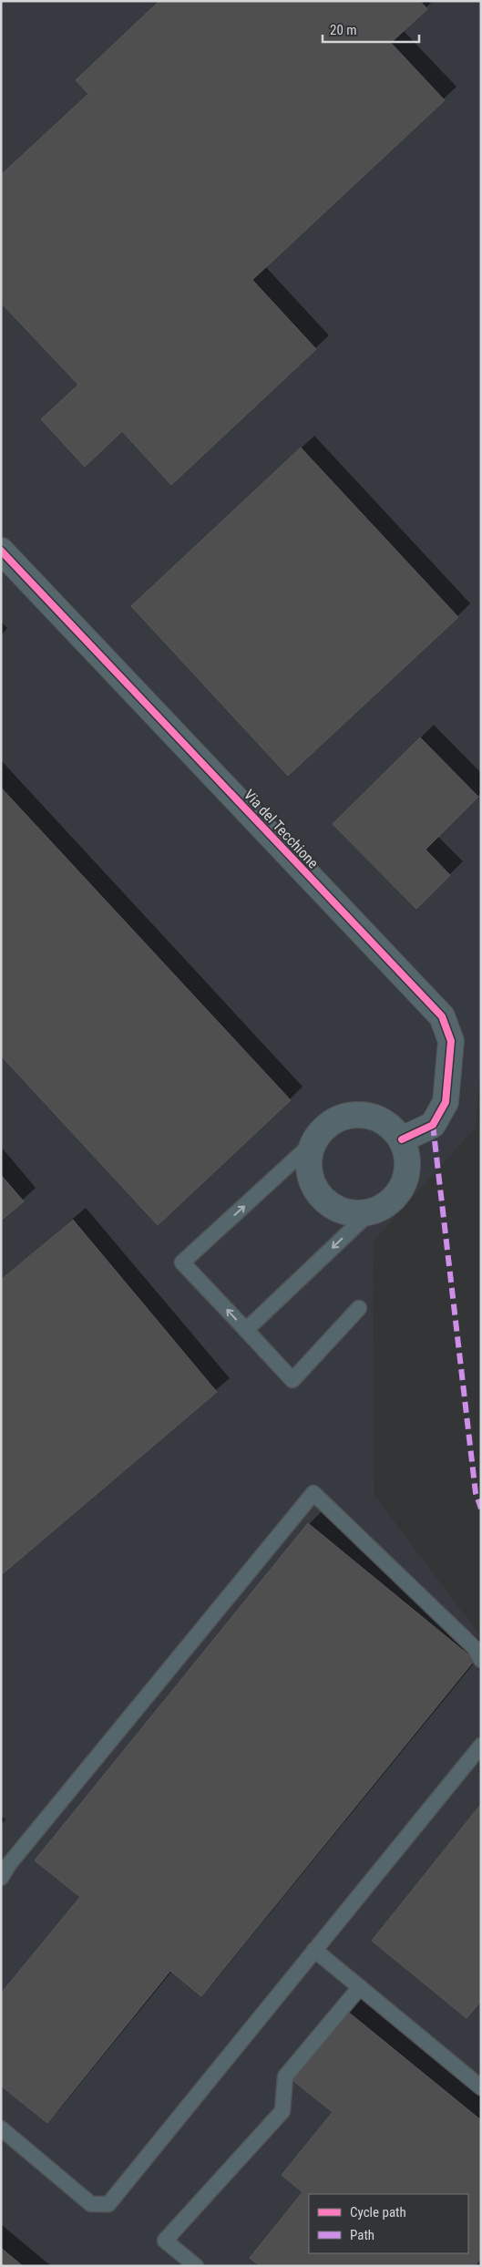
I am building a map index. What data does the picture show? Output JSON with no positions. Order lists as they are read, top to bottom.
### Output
{
  "streets": {
    "street": ["Via del Tecchione"]
  },
  "legend": ["Cycle path", "Path"],
  "scale_bar": "20 m"
}
